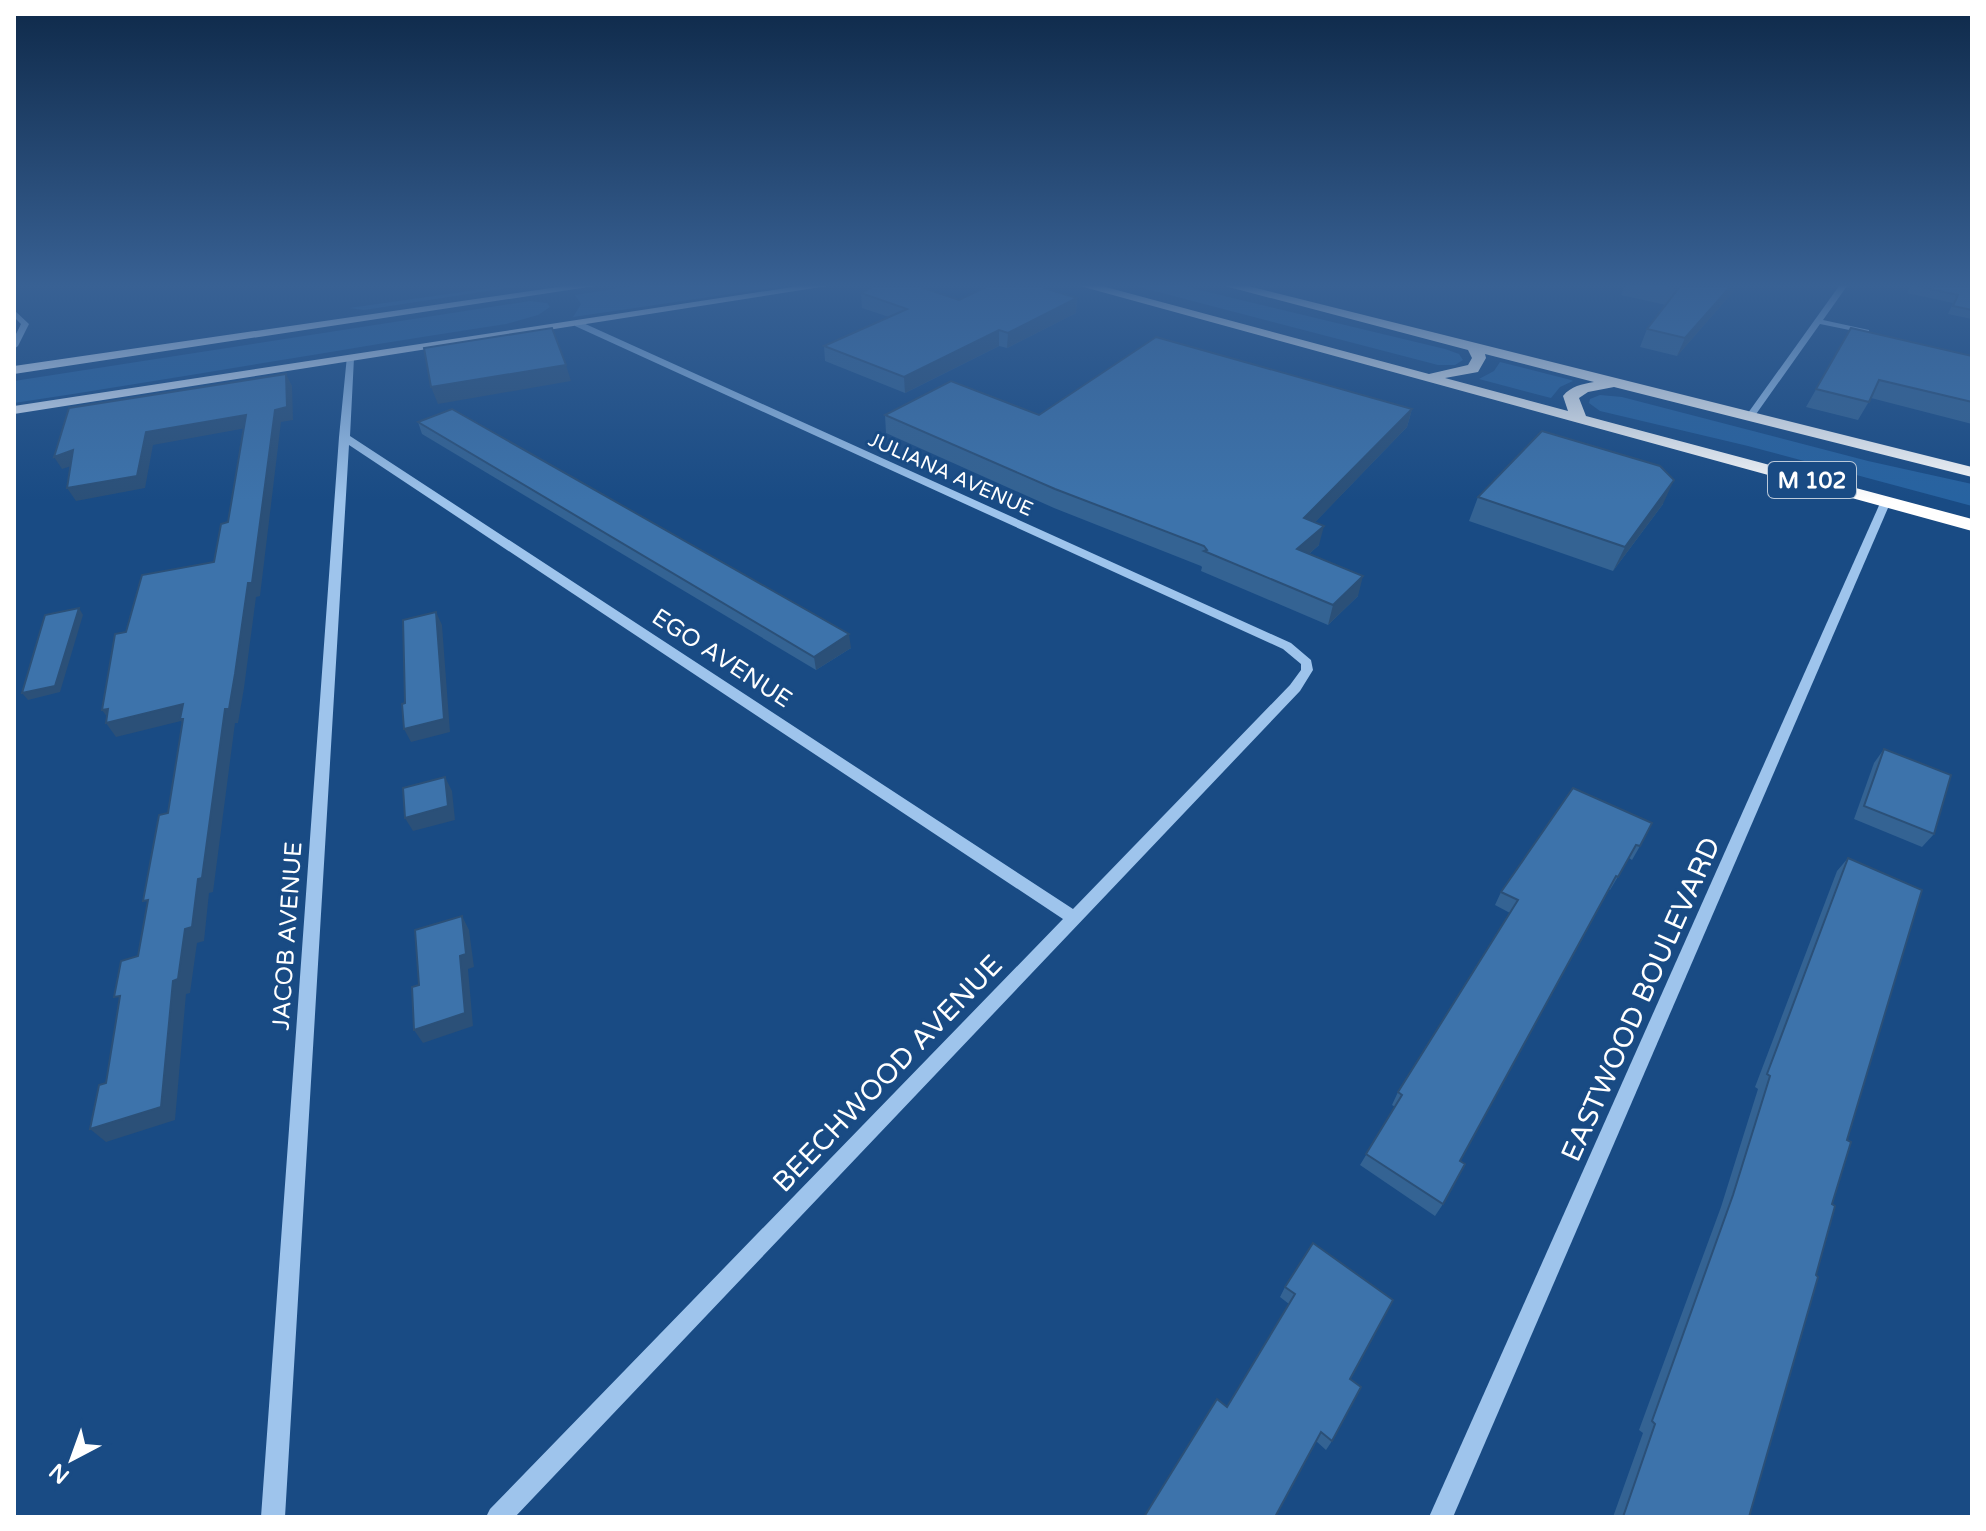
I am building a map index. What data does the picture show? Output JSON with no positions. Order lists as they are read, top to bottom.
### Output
{
  "streets": {
    "highway": ["M 102"],
    "street": [
      "JULIANA AVENUE",
      "EGO AVENUE",
      "JACOB AVENUE",
      "EASTWOOD BOULEVARD",
      "BEECHWOOD AVENUE"
    ]
  },
  "crossings": [
    ["JULIANA AVENUE", "BEECHWOOD AVENUE"],
    ["M 102", "EASTWOOD BOULEVARD"],
    ["EGO AVENUE", "JACOB AVENUE"],
    ["EGO AVENUE", "BEECHWOOD AVENUE"]
  ],
  "north": "bottom left"
}
